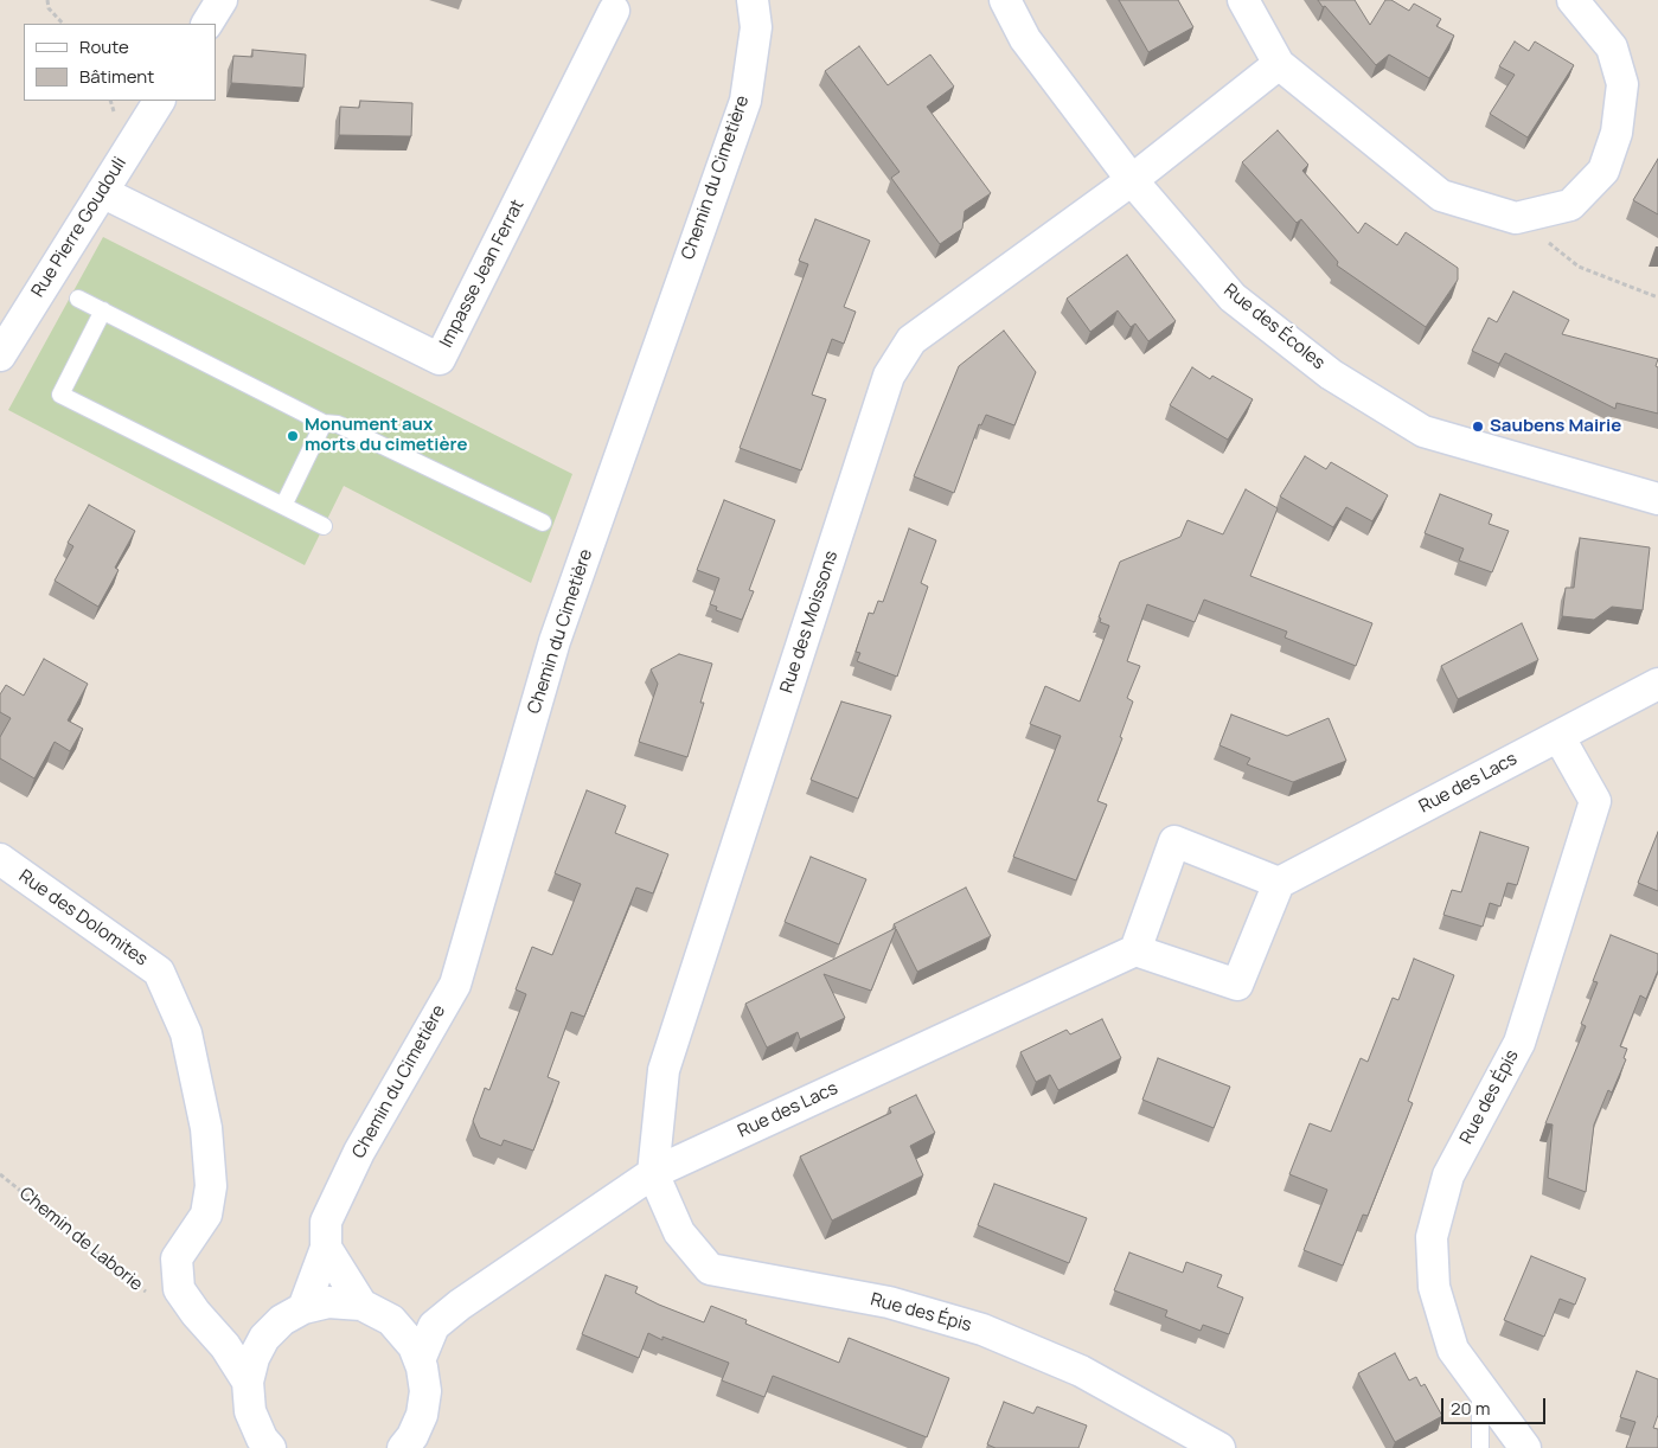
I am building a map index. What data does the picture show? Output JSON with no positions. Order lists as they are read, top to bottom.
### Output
{
  "streets": {
    "street": [
      "Chemin du Cimetière",
      "Rue Pierre Goudouli",
      "Impasse Jean Ferrat",
      "Rue des Écoles",
      "Rue des Moissons",
      "Rue des Lacs",
      "Rue des Dolomites",
      "Rue des Épis"
    ],
    "path": ["Chemin de Laborie"]
  },
  "crossings": [
    ["Rue Pierre Goudouli", "Impasse Jean Ferrat"],
    ["Rue des Écoles", "Rue des Moissons"],
    ["Rue des Moissons", "Rue des Lacs"],
    ["Rue des Moissons", "Rue des Épis"],
    ["Rue des Lacs", "Rue des Épis"]
  ],
  "places": ["Saubens Mairie", "Monument aux morts du cimetière"],
  "legend": ["Route", "Bâtiment"],
  "scale_bar": "20 m"
}
